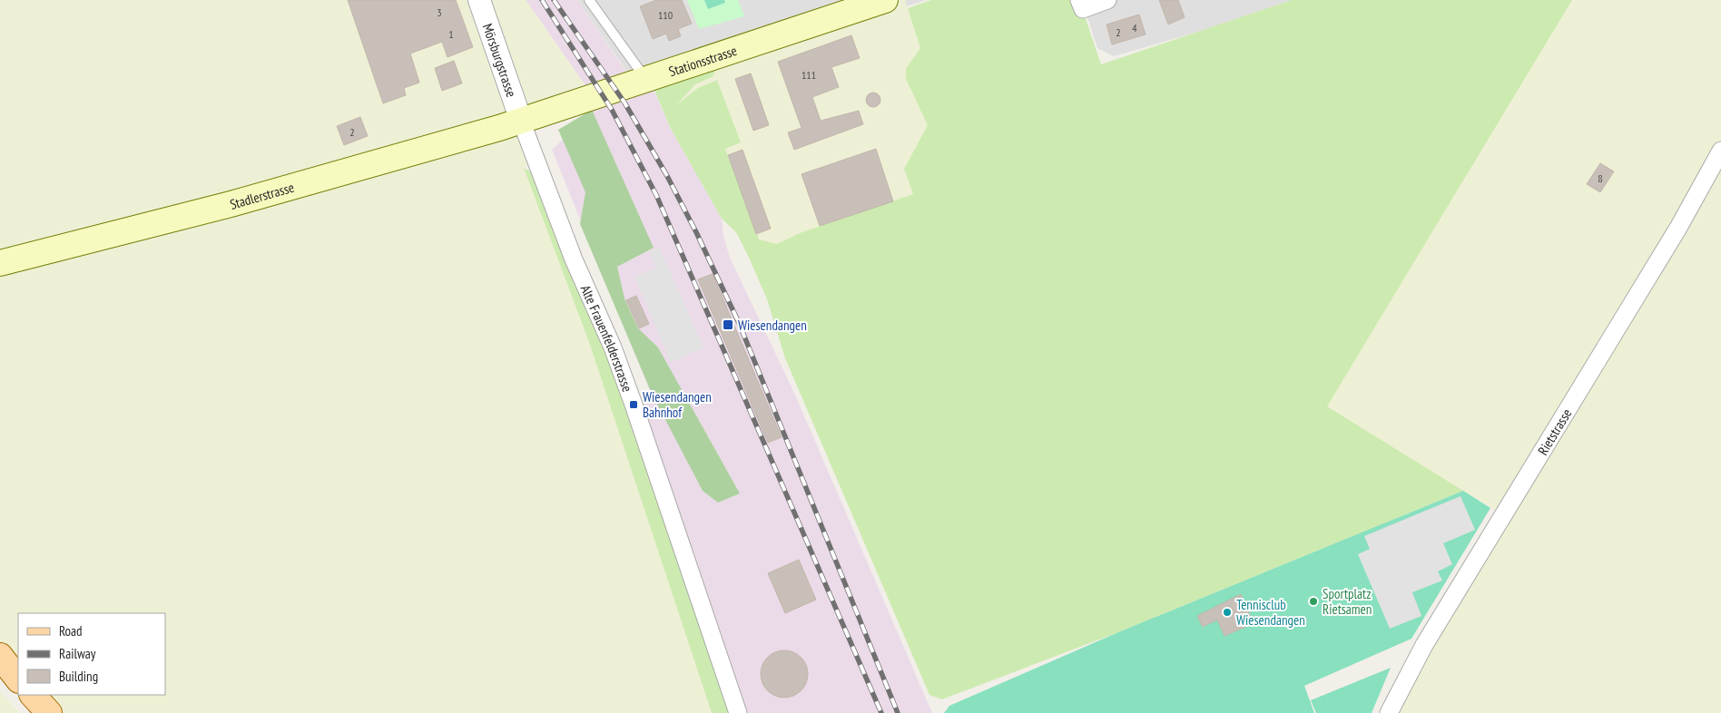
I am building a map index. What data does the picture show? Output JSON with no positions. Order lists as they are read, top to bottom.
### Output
{
  "streets": {
    "main road": ["Stationsstrasse", "Stadlerstrasse"],
    "street": ["Mörsburgstrasse", "Alte Frauenfelderstrasse", "Rietstrasse"]
  },
  "crossings": [
    ["Mörsburgstrasse", "Stationsstrasse"],
    ["Mörsburgstrasse", "Stadlerstrasse"],
    ["Mörsburgstrasse", "Alte Frauenfelderstrasse"],
    ["Stationsstrasse", "Stadlerstrasse"],
    ["Stationsstrasse", "Alte Frauenfelderstrasse"],
    ["Stadlerstrasse", "Alte Frauenfelderstrasse"]
  ],
  "places": {
    "transit": ["Wiesendangen", "Wiesendangen Bahnhof"],
    "other": ["Sportplatz Rietsamen", "Tennisclub Wiesendangen"]
  },
  "house_numbers": [
    "3",
    "110",
    "4",
    "2",
    "1",
    "111",
    "2",
    "8"
  ],
  "legend": ["Road", "Railway", "Building"]
}
